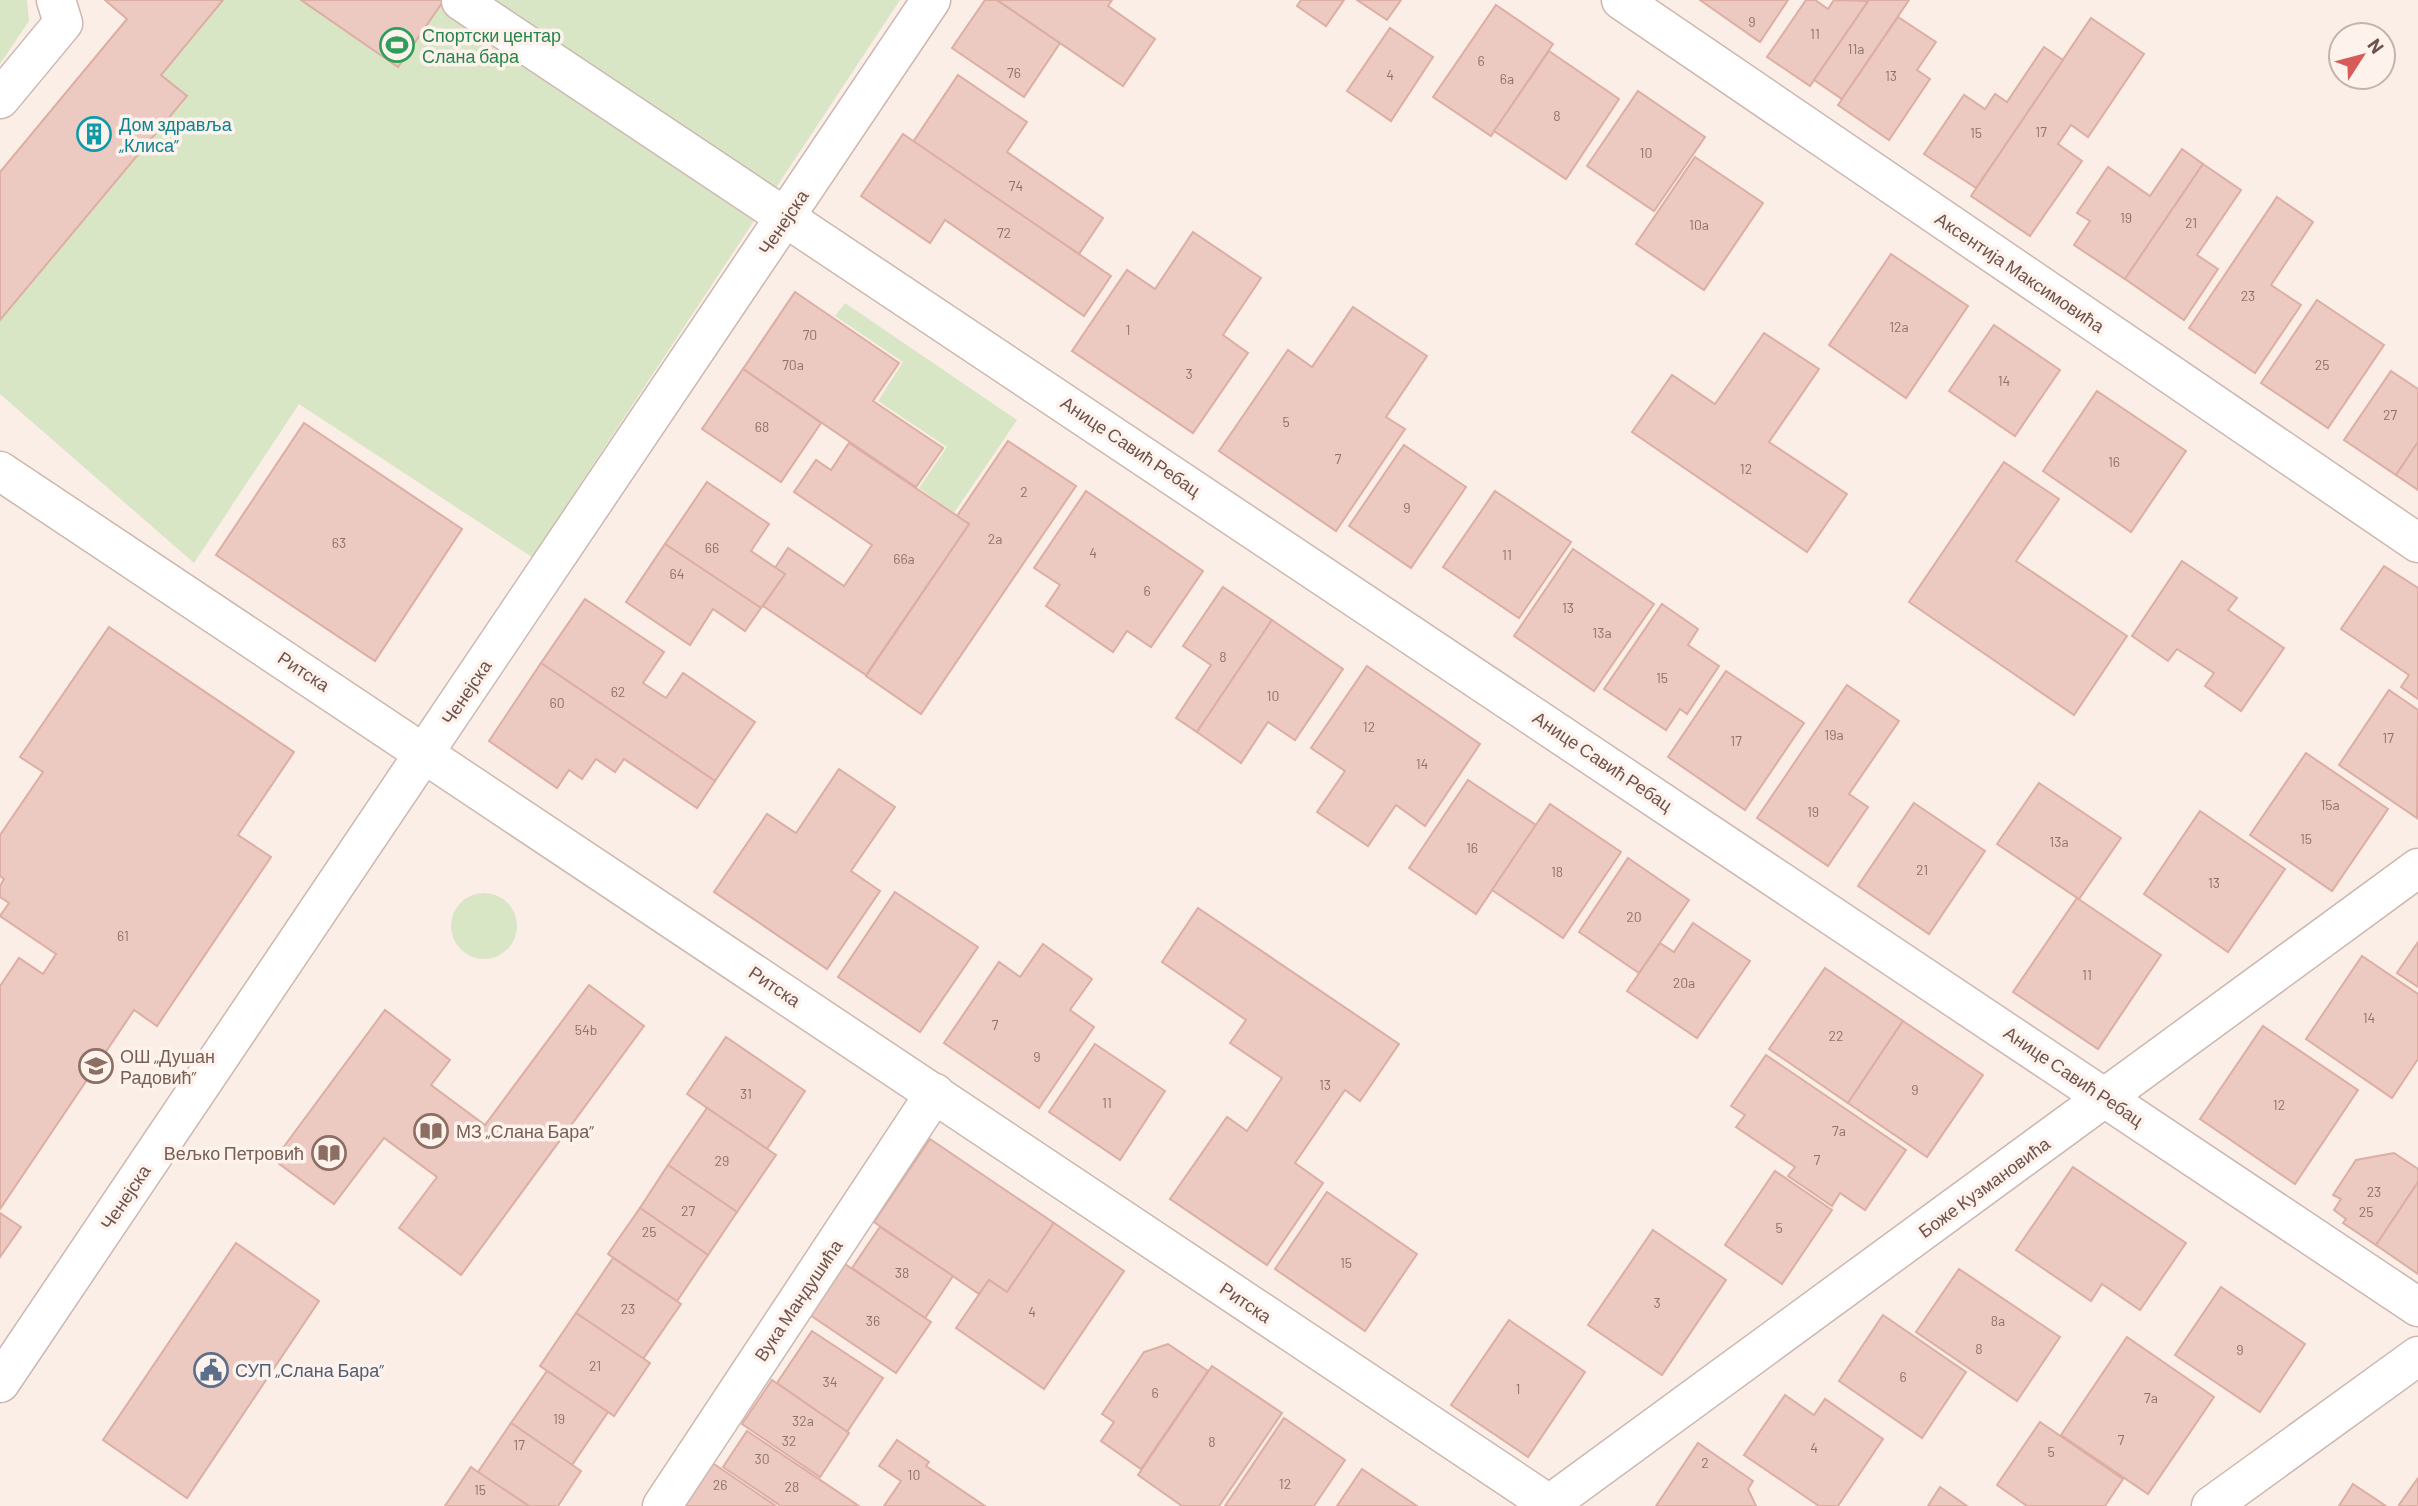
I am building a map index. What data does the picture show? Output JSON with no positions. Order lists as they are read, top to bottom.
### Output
{
  "streets": {
    "street": [
      "Ченејска",
      "Аксентија Максимовића",
      "Анице Савић Ребац",
      "Ритска",
      "Боже Кузмановића",
      "Вука Мандушића"
    ]
  },
  "crossings": [
    ["Ченејска", "Анице Савић Ребац"],
    ["Ченејска", "Ритска"],
    ["Анице Савић Ребац", "Боже Кузмановића"],
    ["Ритска", "Боже Кузмановића"],
    ["Ритска", "Вука Мандушића"]
  ],
  "places": {
    "sports": ["Спортски центар Слана бара"],
    "building": ["Дом здравља „Клиса”"],
    "school or university": ["ОШ „Душан Радовић”"],
    "library": ["МЗ „Слана Бара”", "Вељко Петровић"],
    "public building": ["СУП „Слана Бара”"]
  },
  "house_numbers": [
    "9",
    "11",
    "11a",
    "6",
    "76",
    "4",
    "13",
    "6a",
    "8",
    "17",
    "15",
    "10",
    "74",
    "19",
    "21",
    "10a",
    "72",
    "23",
    "12a",
    "1",
    "70",
    "70a",
    "25",
    "3",
    "14",
    "27",
    "5",
    "68",
    "7",
    "16",
    "12",
    "2",
    "9",
    "2a",
    "63",
    "66",
    "4",
    "11",
    "66a",
    "64",
    "6",
    "13",
    "13a",
    "8",
    "15",
    "62",
    "10",
    "60",
    "12",
    "19a",
    "17",
    "17",
    "14",
    "15a",
    "19",
    "15",
    "13a",
    "16",
    "21",
    "18",
    "13",
    "20",
    "61",
    "11",
    "20a",
    "14",
    "7",
    "54b",
    "22",
    "9",
    "13",
    "9",
    "31",
    "11",
    "12",
    "7a",
    "7",
    "29",
    "23",
    "27",
    "25",
    "5",
    "25",
    "15",
    "38",
    "3",
    "23",
    "4",
    "36",
    "8a",
    "8",
    "9",
    "21",
    "6",
    "34",
    "1",
    "6",
    "7a",
    "19",
    "32a",
    "7",
    "32",
    "8",
    "17",
    "4",
    "5",
    "30",
    "2",
    "10",
    "12",
    "26",
    "28",
    "15"
  ],
  "north": "top right"
}
